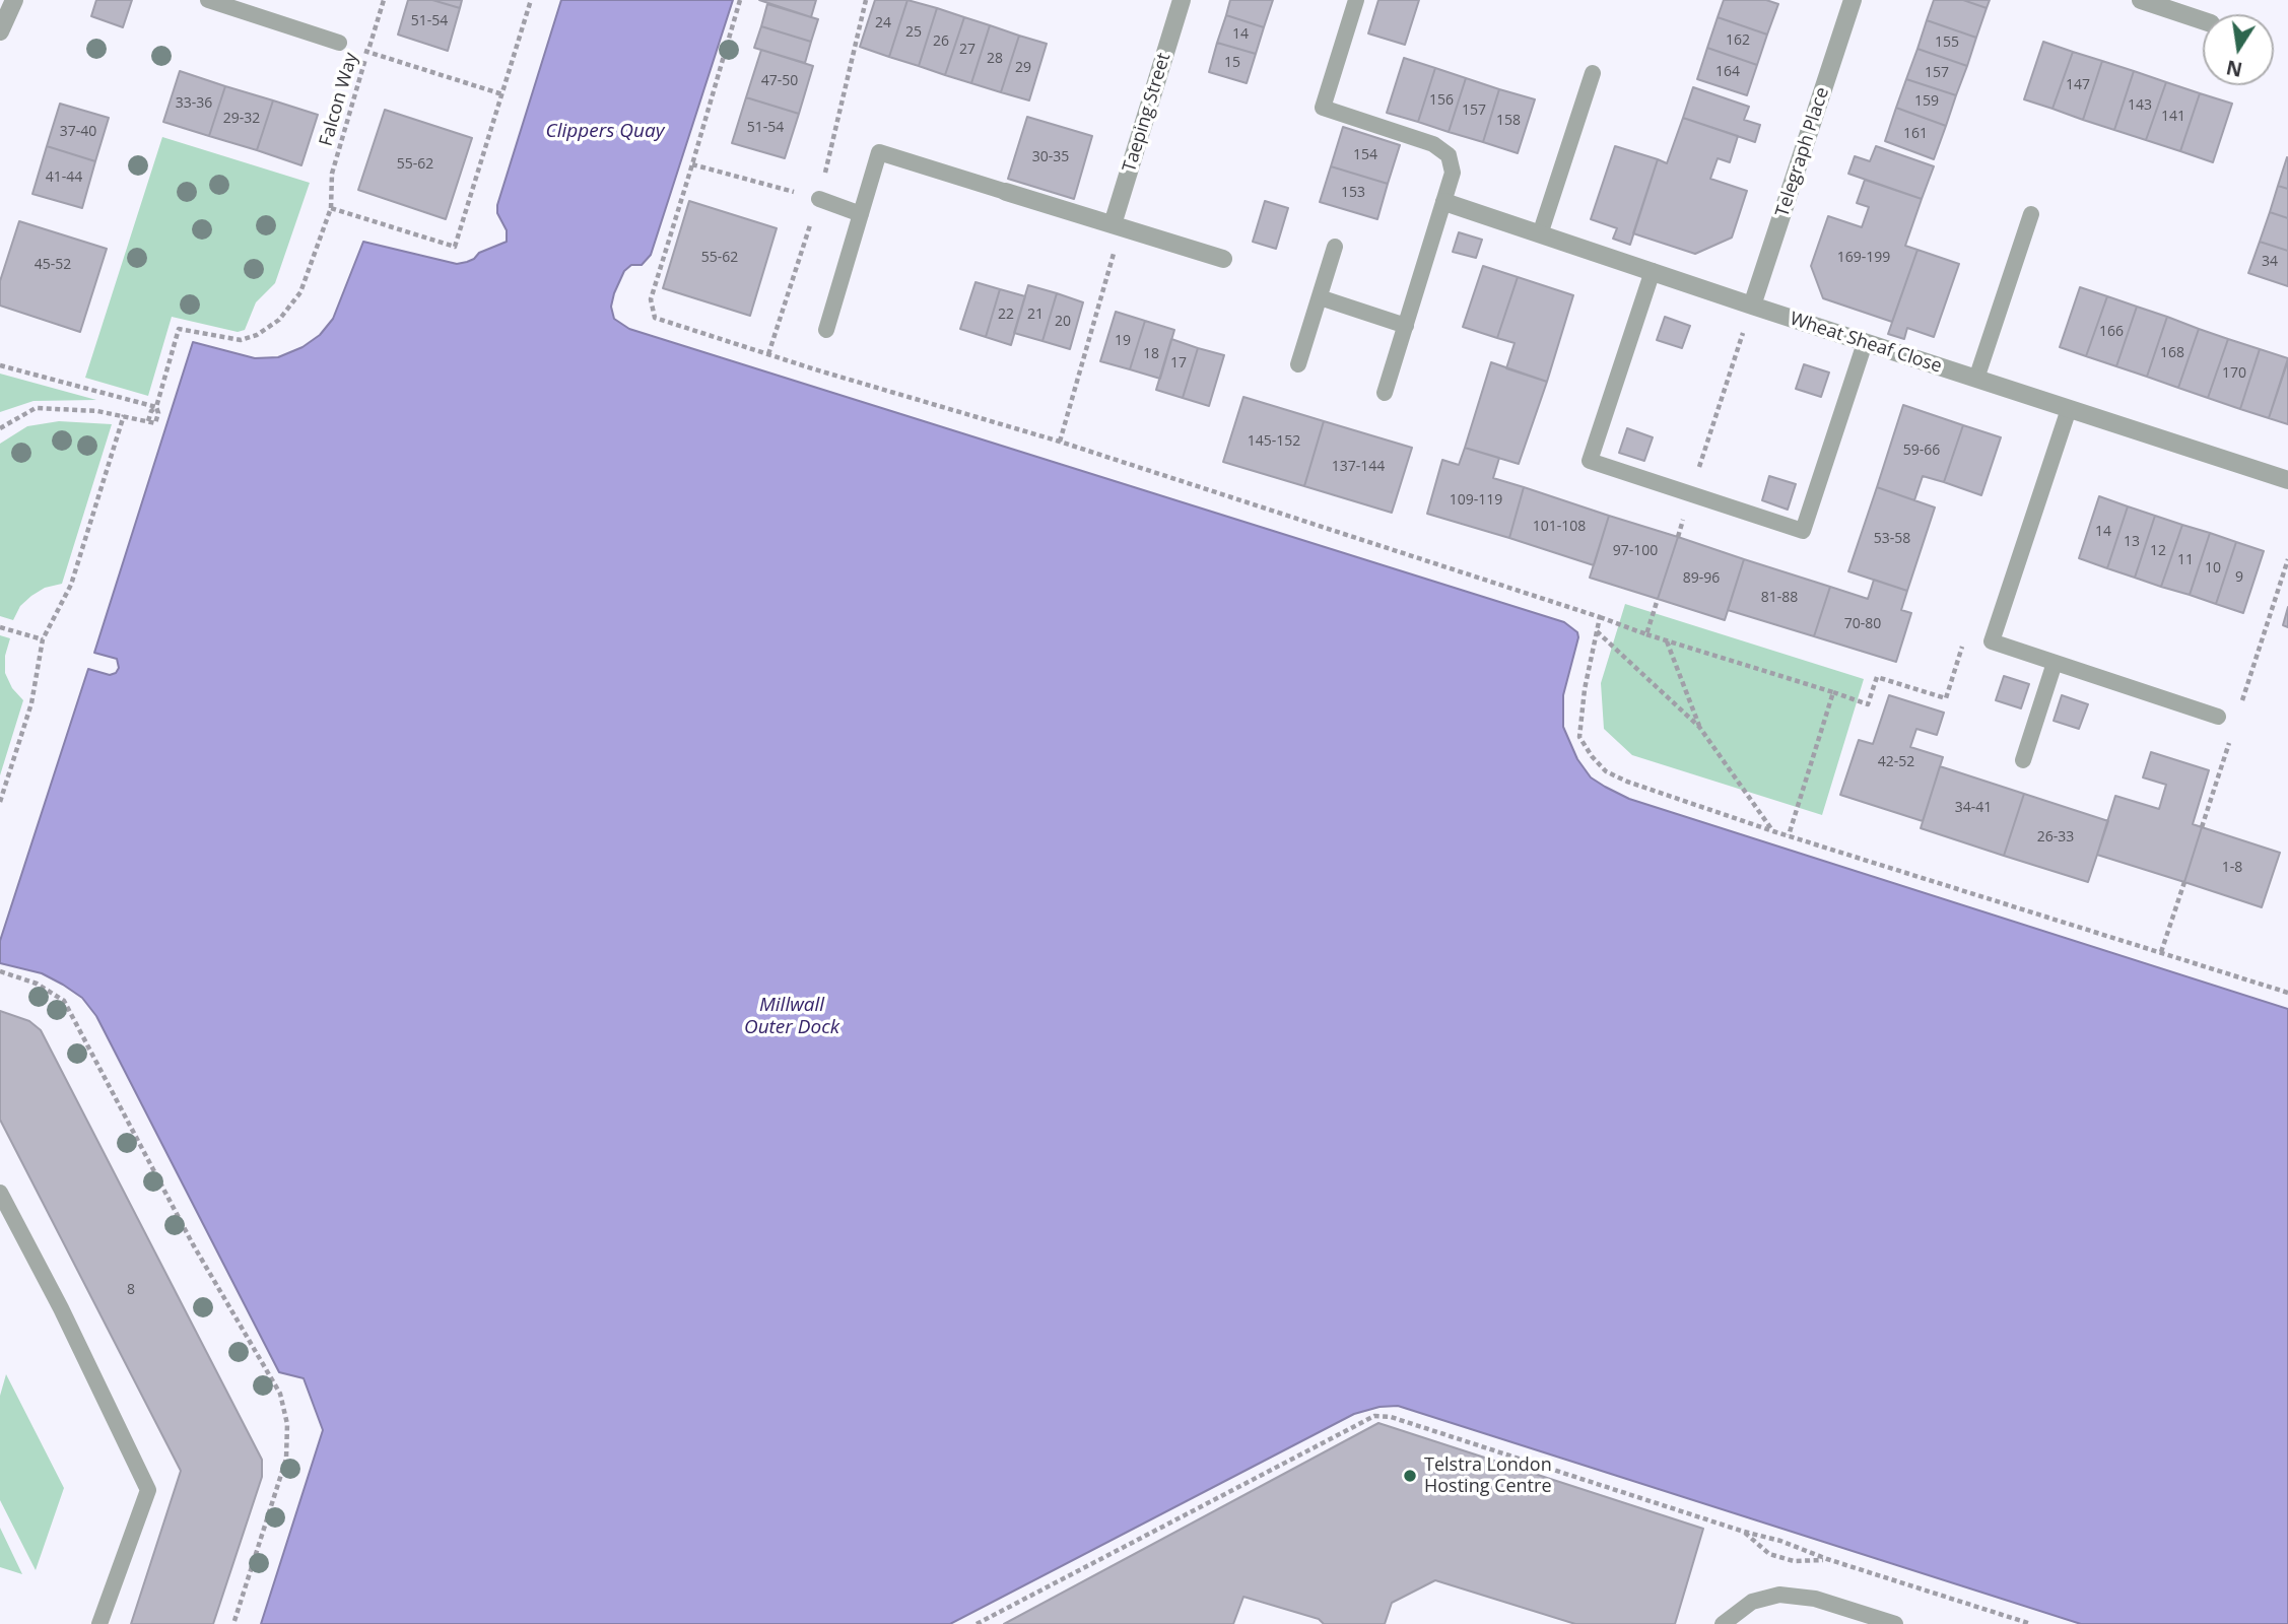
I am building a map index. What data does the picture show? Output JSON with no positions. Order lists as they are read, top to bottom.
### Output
{
  "streets": {
    "street": ["Taeping Street", "Telegraph Place", "Wheat Sheaf Close"],
    "path": ["Falcon Way"]
  },
  "crossings": [
    ["Telegraph Place", "Wheat Sheaf Close"]
  ],
  "water": ["Clippers Quay", "Millwall Outer Dock"],
  "places": ["Telstra London Hosting Centre"],
  "house_numbers": [
    "51-54",
    "24",
    "25",
    "14",
    "162",
    "26",
    "155",
    "27",
    "28",
    "15",
    "29",
    "164",
    "157",
    "47-50",
    "147",
    "156",
    "159",
    "33-36",
    "143",
    "157",
    "141",
    "29-32",
    "158",
    "51-54",
    "37-40",
    "161",
    "154",
    "30-35",
    "55-62",
    "41-44",
    "153",
    "55-62",
    "169-199",
    "34",
    "45-52",
    "22",
    "21",
    "20",
    "166",
    "19",
    "168",
    "18",
    "17",
    "170",
    "145-152",
    "59-66",
    "137-144",
    "109-119",
    "101-108",
    "14",
    "53-58",
    "13",
    "97-100",
    "12",
    "11",
    "10",
    "9",
    "89-96",
    "81-88",
    "70-80",
    "42-52",
    "34-41",
    "26-33",
    "1-8",
    "8"
  ],
  "north": "bottom"
}
